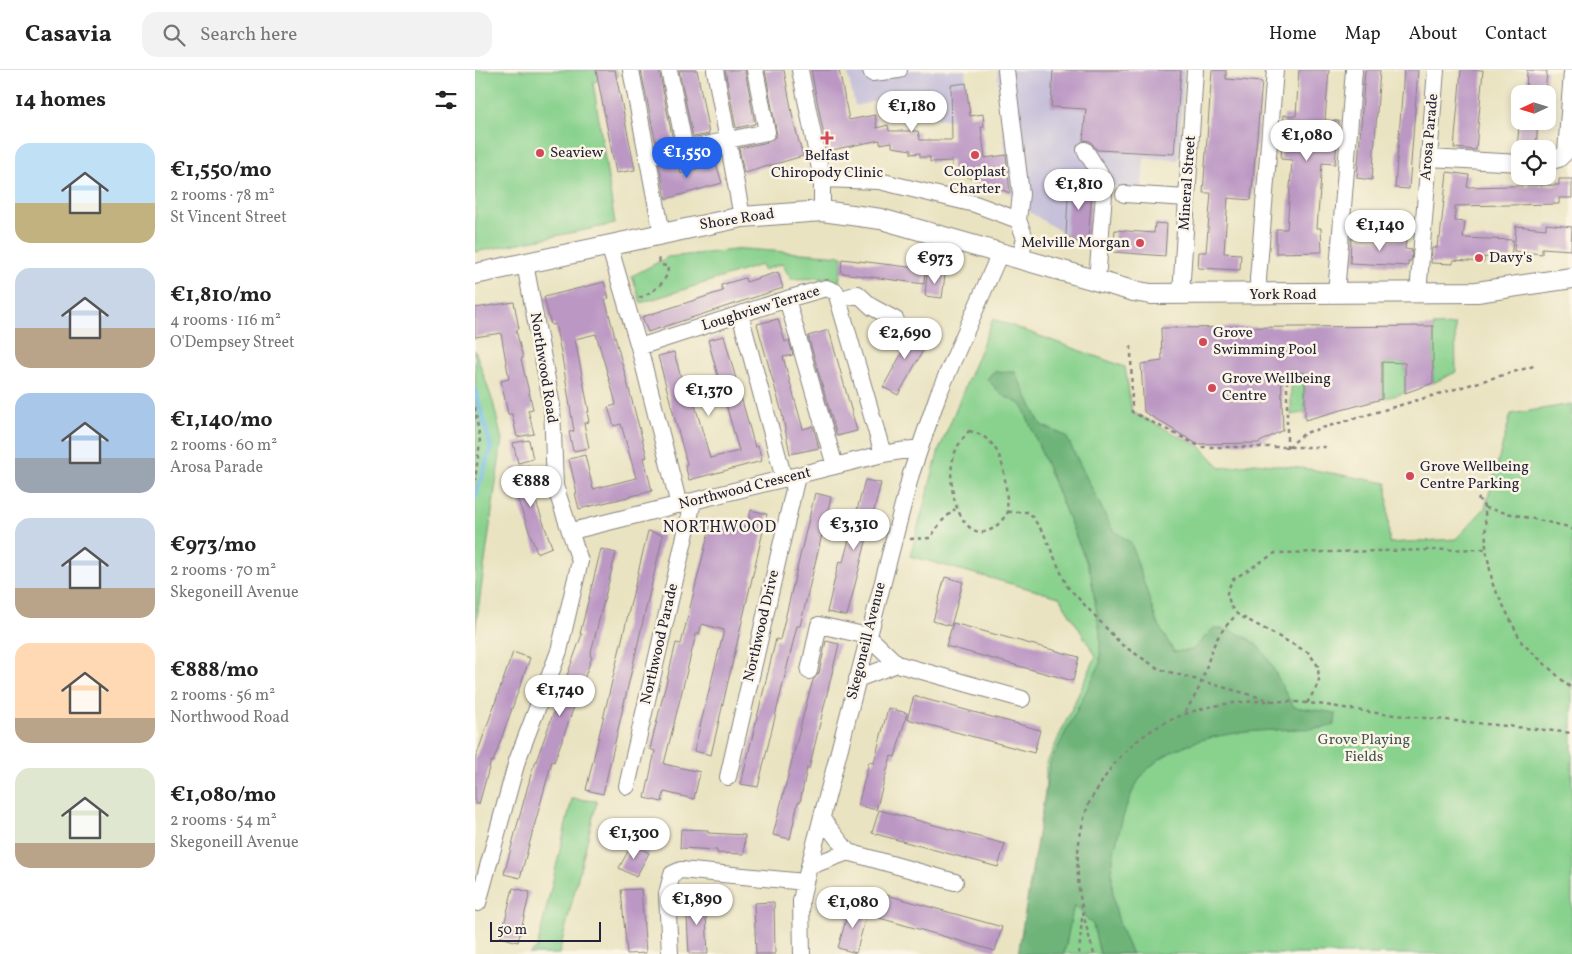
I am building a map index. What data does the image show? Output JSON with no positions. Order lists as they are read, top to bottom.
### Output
{
  "streets": {
    "main road": ["Shore Road", "York Road"],
    "street": [
      "Arosa Parade",
      "Mineral Street",
      "Loughview Terrace",
      "Northwood Road",
      "Northwood Crescent",
      "Northwood Drive",
      "Skegoneill Avenue",
      "Northwood Parade"
    ]
  },
  "crossings": [
    ["Arosa Parade", "York Road"],
    ["Mineral Street", "York Road"],
    ["Shore Road", "York Road"],
    ["Shore Road", "Northwood Road"],
    ["Shore Road", "Skegoneill Avenue"],
    ["Shore Road", "Northwood Parade"],
    ["York Road", "Skegoneill Avenue"],
    ["Loughview Terrace", "Northwood Crescent"],
    ["Loughview Terrace", "Northwood Drive"],
    ["Loughview Terrace", "Northwood Parade"],
    ["Northwood Road", "Northwood Crescent"],
    ["Northwood Crescent", "Northwood Drive"],
    ["Northwood Crescent", "Skegoneill Avenue"],
    ["Northwood Crescent", "Northwood Parade"]
  ],
  "districts": ["NORTHWOOD"],
  "parks": ["Grove Playing Fields"],
  "places": {
    "health": ["Belfast Chiropody Clinic"],
    "other": [
      "Seaview",
      "Coloplast Charter",
      "Melville Morgan",
      "Davy's",
      "Grove Swimming Pool",
      "Grove Wellbeing Centre",
      "Grove Wellbeing Centre Parking"
    ]
  },
  "scale_bar": "50 m",
  "north": "left",
  "page": {
    "header": "Casavia",
    "search": "Search here",
    "nav": [
      "Home",
      "Map",
      "About",
      "Contact"
    ],
    "heading": "14 homes",
    "price": [
      "€1,180",
      "€1,080",
      "€1,550",
      "€1,810",
      "€1,140",
      "€973",
      "€2,690",
      "€1,370",
      "€888",
      "€3,310",
      "€1,740",
      "€1,300",
      "€1,890",
      "€1,080"
    ],
    "list": [
      {
        "name": "€1,550/mo",
        "note": "2 rooms · 78 m² · St Vincent Street"
      },
      {
        "name": "€1,810/mo",
        "note": "4 rooms · 116 m² · O'Dempsey Street"
      },
      {
        "name": "€1,140/mo",
        "note": "2 rooms · 60 m² · Arosa Parade"
      },
      {
        "name": "€973/mo",
        "note": "2 rooms · 70 m² · Skegoneill Avenue"
      },
      {
        "name": "€888/mo",
        "note": "2 rooms · 56 m² · Northwood Road"
      },
      {
        "name": "€1,080/mo",
        "note": "2 rooms · 54 m² · Skegoneill Avenue"
      }
    ],
    "scale": "50 m"
  }
}
